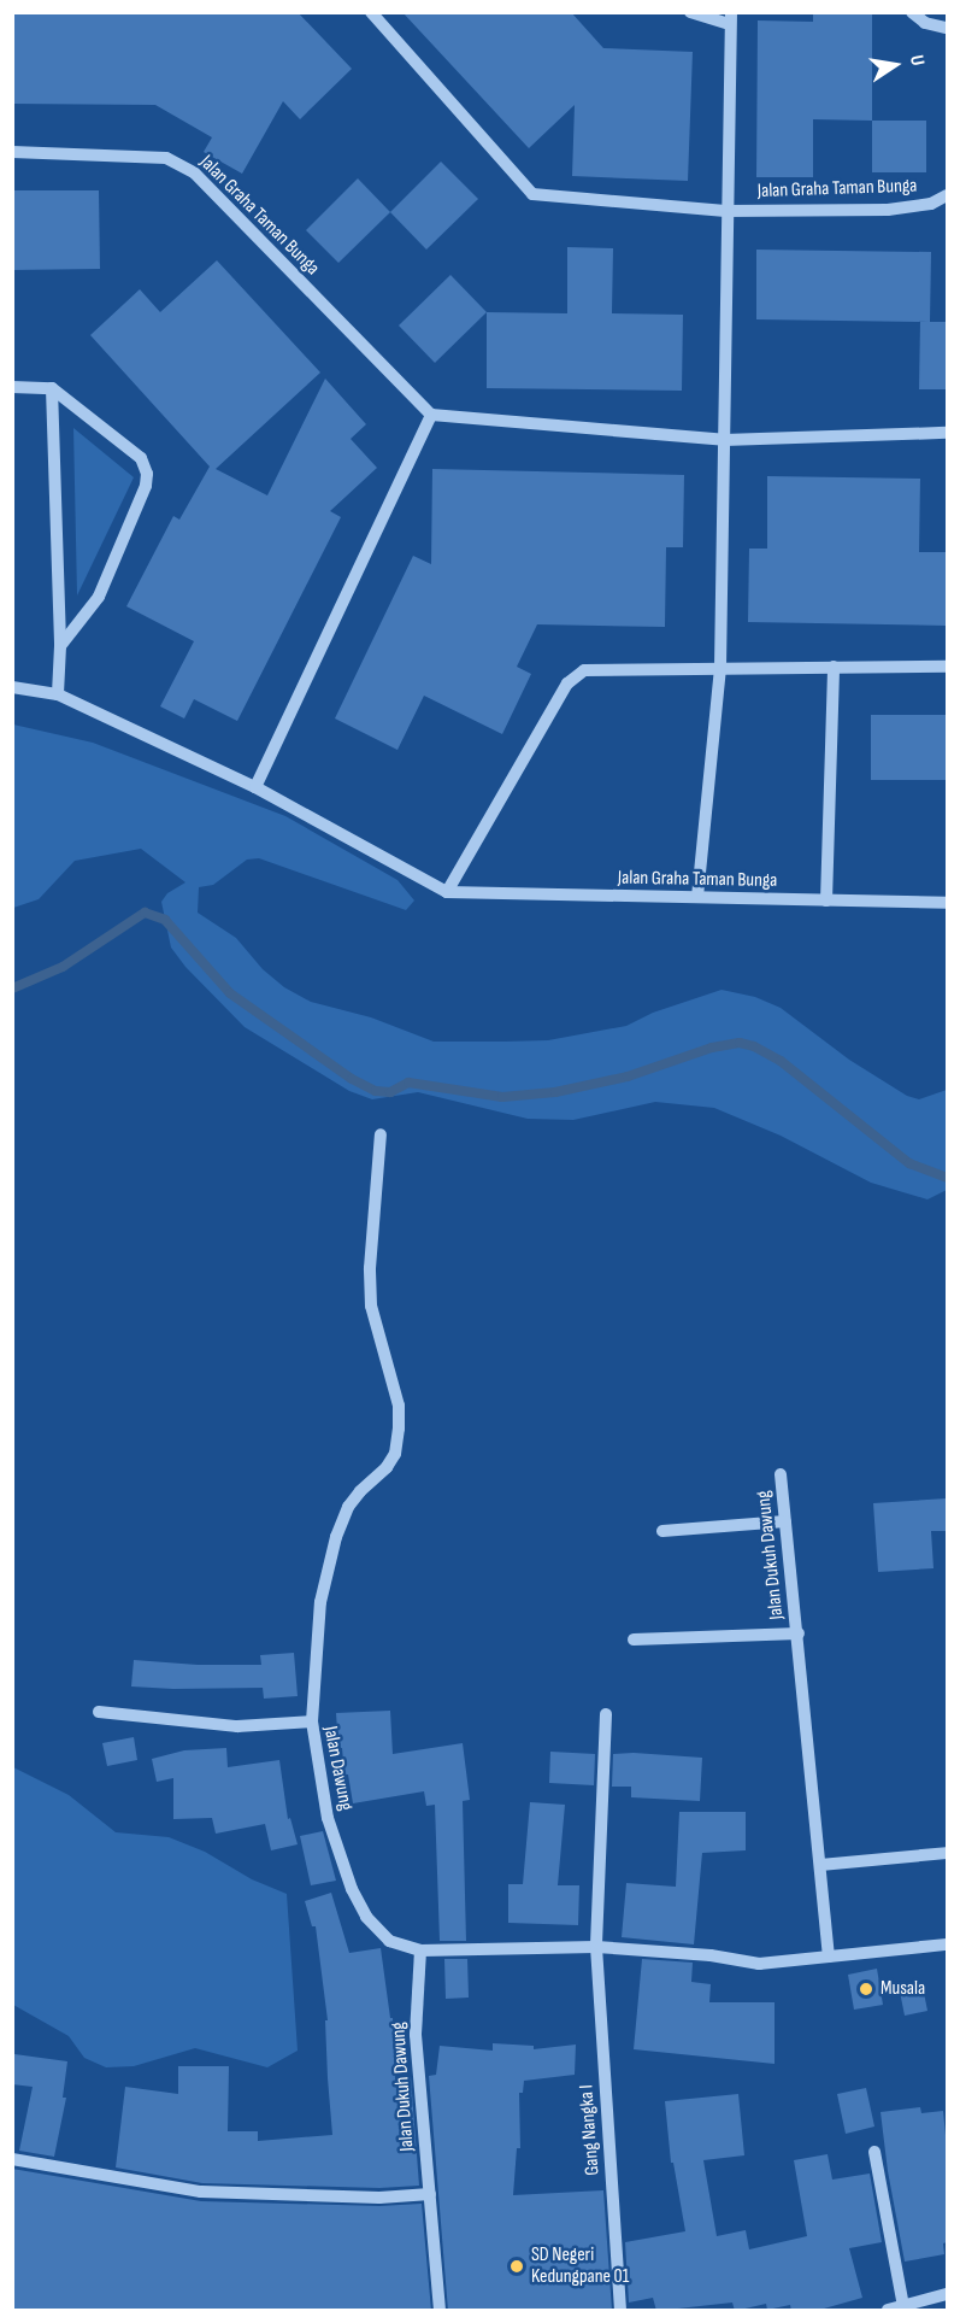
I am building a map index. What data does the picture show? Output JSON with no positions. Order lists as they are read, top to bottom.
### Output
{
  "streets": {
    "street": [
      "Jalan Graha Taman Bunga",
      "Jalan Dukuh Dawung",
      "Jalan Dawung",
      "Gang Nangka I"
    ]
  },
  "crossings": [
    ["Jalan Dukuh Dawung", "Jalan Dawung"]
  ],
  "places": ["Musala", "SD Negeri Kedungpane 01"],
  "north": "right"
}
